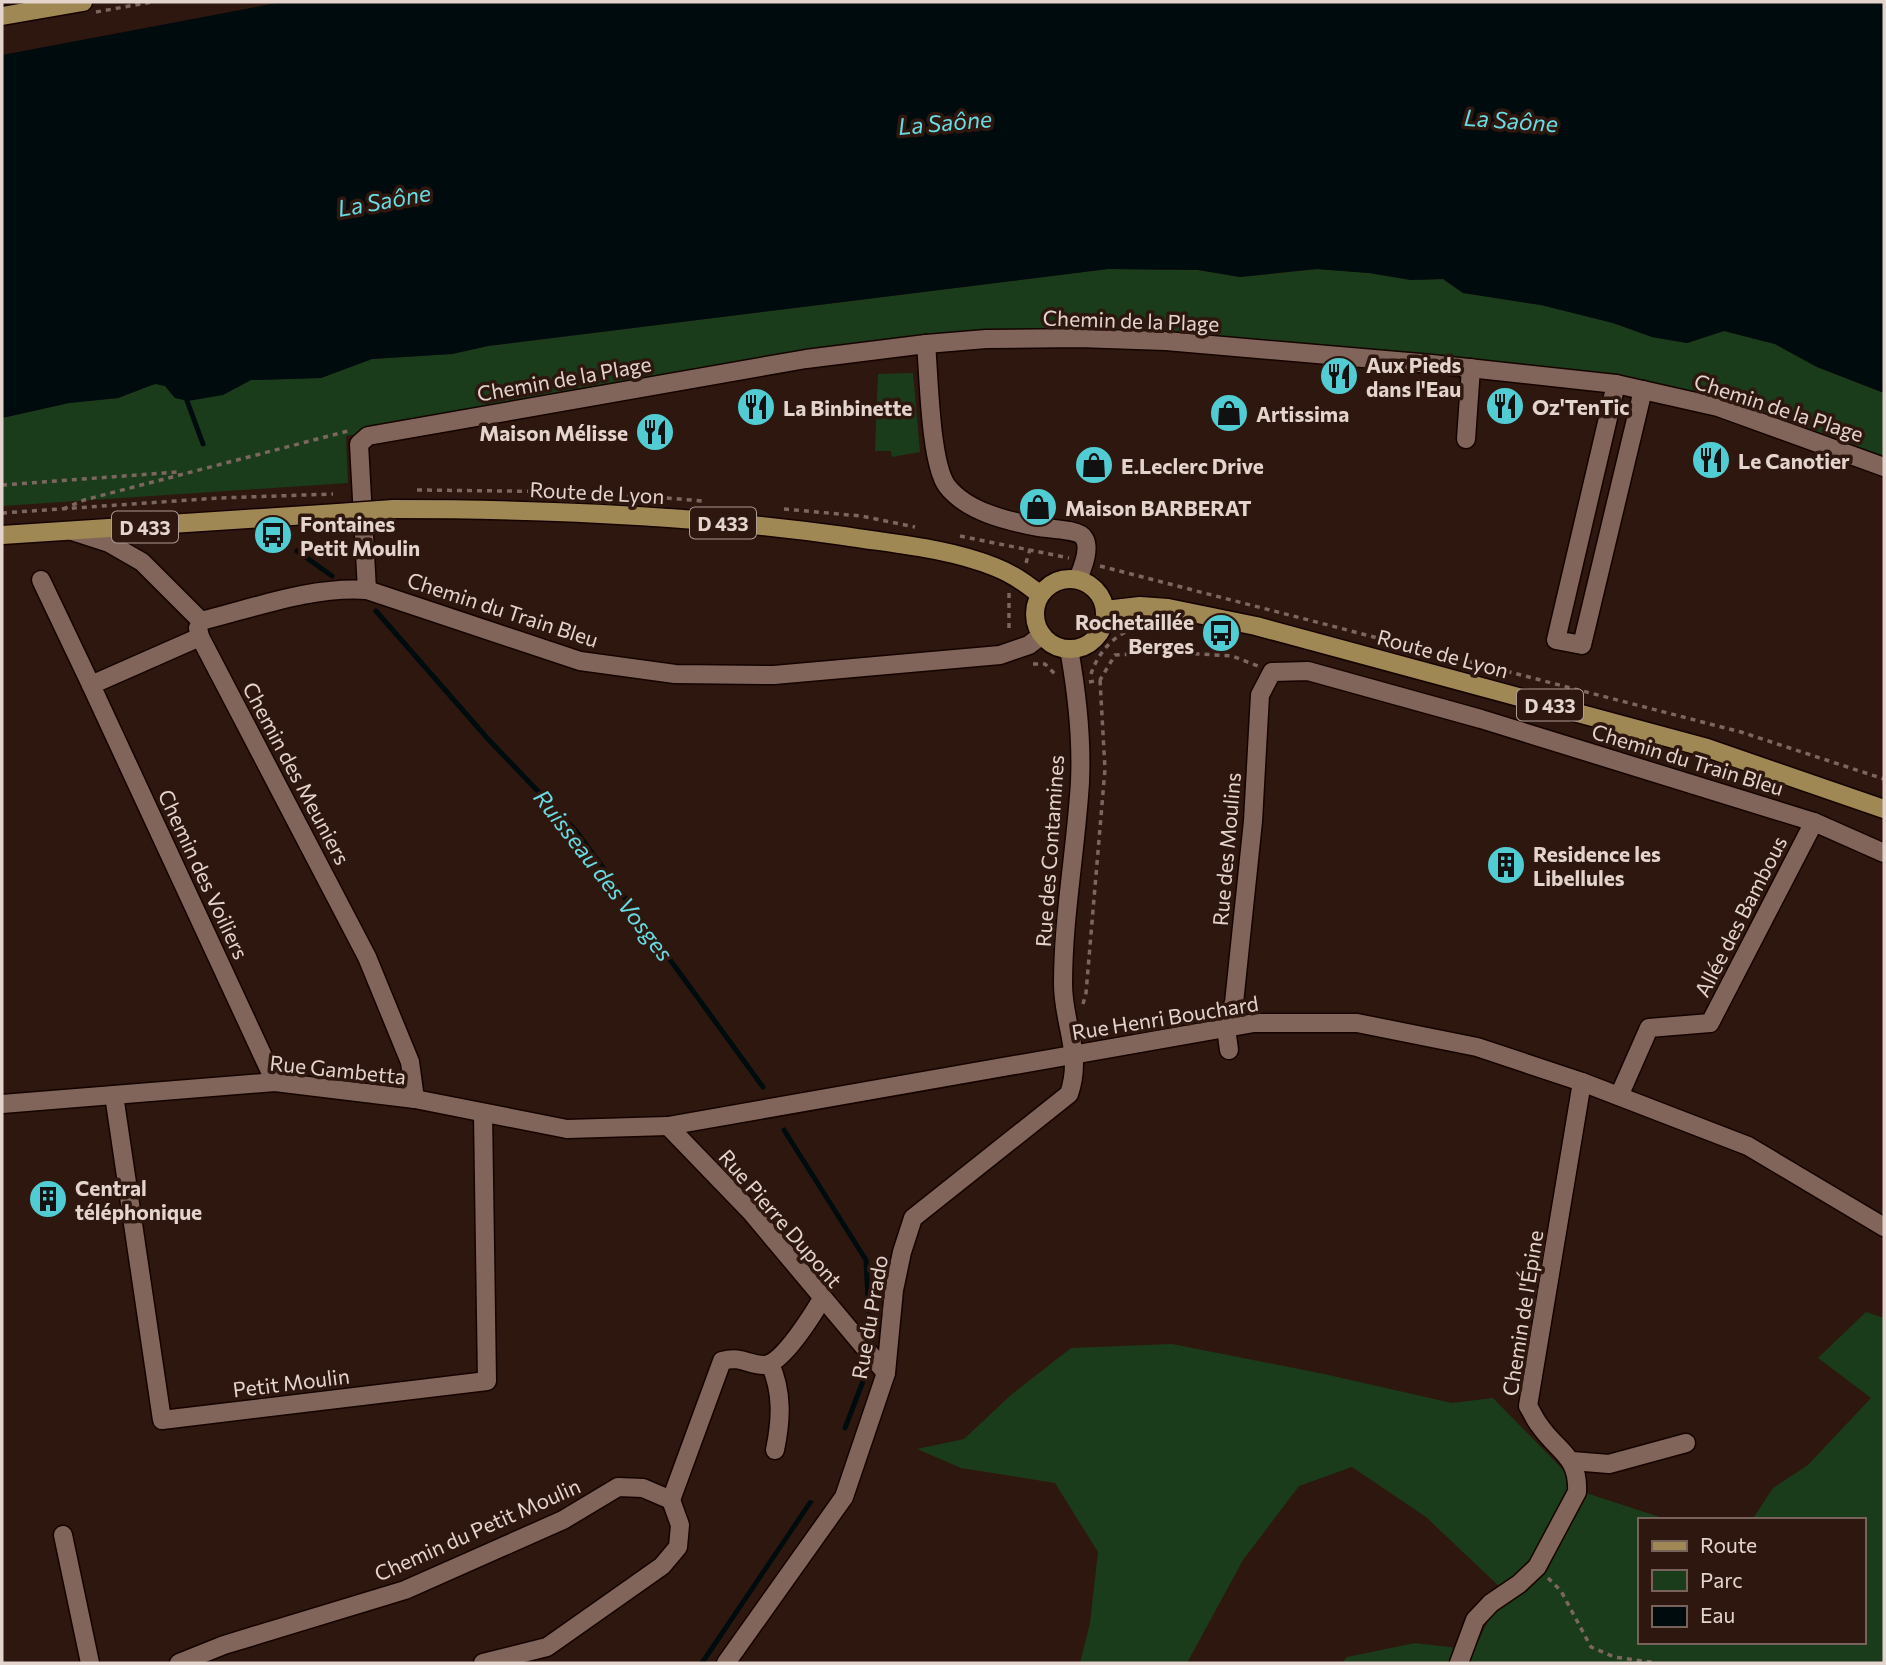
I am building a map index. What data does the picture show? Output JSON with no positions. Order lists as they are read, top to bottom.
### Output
{
  "streets": {
    "main road": ["Route de Lyon", "D 433"],
    "street": [
      "Chemin de la Plage",
      "Chemin du Train Bleu",
      "Chemin des Meuniers",
      "Rue des Moulins",
      "Rue des Contamines",
      "Chemin des Voiliers",
      "Allée des Bambous",
      "Rue Henri Bouchard",
      "Rue Gambetta",
      "Rue Pierre Dupont",
      "Chemin de l'Épine",
      "Rue du Prado",
      "Petit Moulin",
      "Chemin du Petit Moulin"
    ]
  },
  "crossings": [
    ["Route de Lyon", "D 433"],
    ["Route de Lyon", "Chemin du Train Bleu"],
    ["Route de Lyon", "Chemin des Meuniers"],
    ["Route de Lyon", "Rue des Contamines"],
    ["D 433", "Chemin des Meuniers"],
    ["Chemin du Train Bleu", "Chemin des Meuniers"],
    ["Chemin du Train Bleu", "Rue des Moulins"],
    ["Chemin du Train Bleu", "Rue des Contamines"],
    ["Chemin du Train Bleu", "Allée des Bambous"],
    ["Chemin des Meuniers", "Rue Gambetta"],
    ["Rue des Moulins", "Rue Henri Bouchard"],
    ["Rue des Contamines", "Rue Henri Bouchard"],
    ["Rue des Contamines", "Rue du Prado"],
    ["Chemin des Voiliers", "Rue Gambetta"],
    ["Allée des Bambous", "Rue Henri Bouchard"],
    ["Rue Henri Bouchard", "Rue Gambetta"],
    ["Rue Henri Bouchard", "Rue Pierre Dupont"],
    ["Rue Henri Bouchard", "Chemin de l'Épine"],
    ["Rue Henri Bouchard", "Rue du Prado"],
    ["Rue Gambetta", "Rue Pierre Dupont"],
    ["Rue Gambetta", "Petit Moulin"],
    ["Rue Pierre Dupont", "Rue du Prado"]
  ],
  "water": ["La Saône", "Ruisseau des Vosges"],
  "places": {
    "restaurant": [
      "Aux Pieds dans l'Eau",
      "Oz'TenTic",
      "La Binbinette",
      "Maison Mélisse",
      "Le Canotier"
    ],
    "shop": ["Artissima", "E.Leclerc Drive", "Maison BARBERAT"],
    "bus stop": ["Fontaines Petit Moulin", "Rochetaillée Berges"],
    "building": ["Residence les Libellules", "Central téléphonique"]
  },
  "legend": ["Route", "Parc", "Eau"]
}
